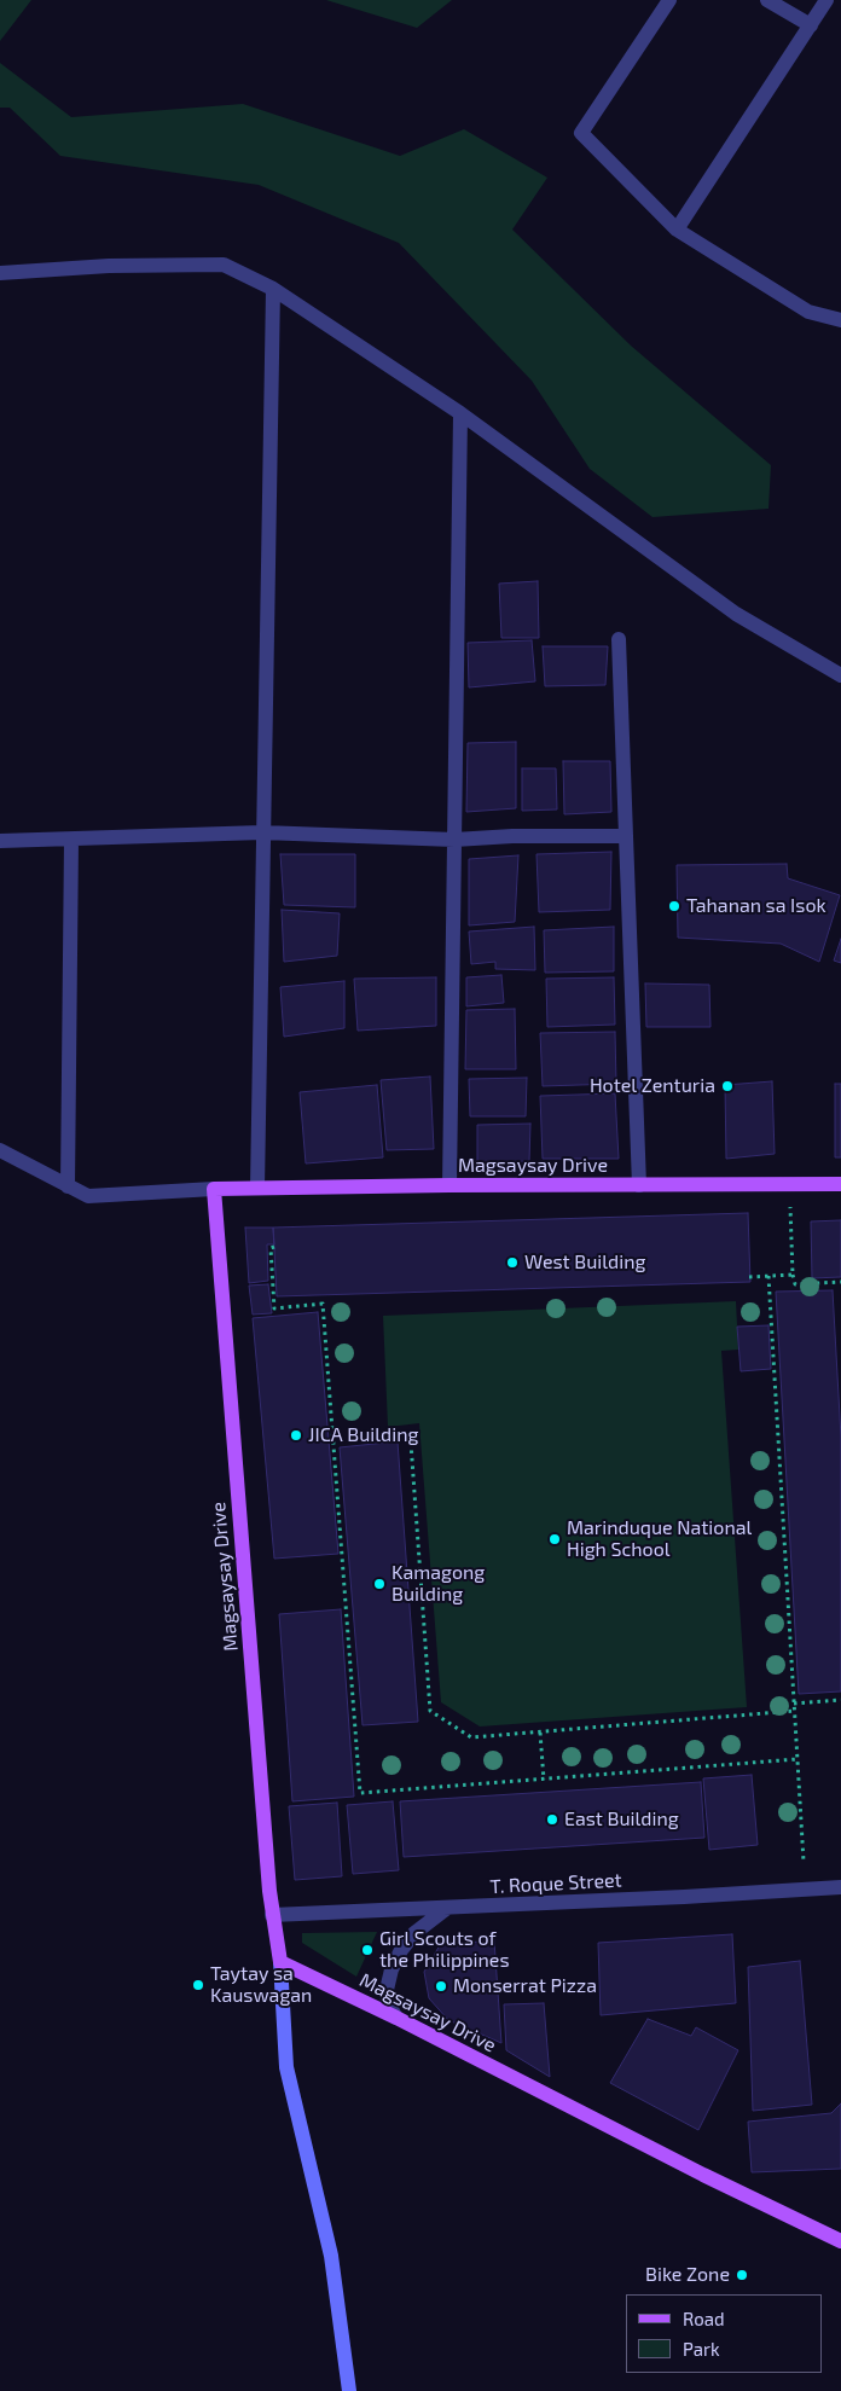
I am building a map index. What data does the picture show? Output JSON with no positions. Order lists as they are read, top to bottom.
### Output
{
  "streets": {
    "main road": ["Magsaysay Drive"],
    "street": ["T. Roque Street"]
  },
  "crossings": [
    ["Magsaysay Drive", "T. Roque Street"]
  ],
  "places": [
    "Tahanan sa Isok",
    "Hotel Zenturia",
    "West Building",
    "JICA Building",
    "Marinduque National High School",
    "Kamagong Building",
    "East Building",
    "Girl Scouts of the Philippines",
    "Taytay sa Kauswagan",
    "Monserrat Pizza",
    "Bike Zone"
  ],
  "legend": ["Road", "Park"]
}
